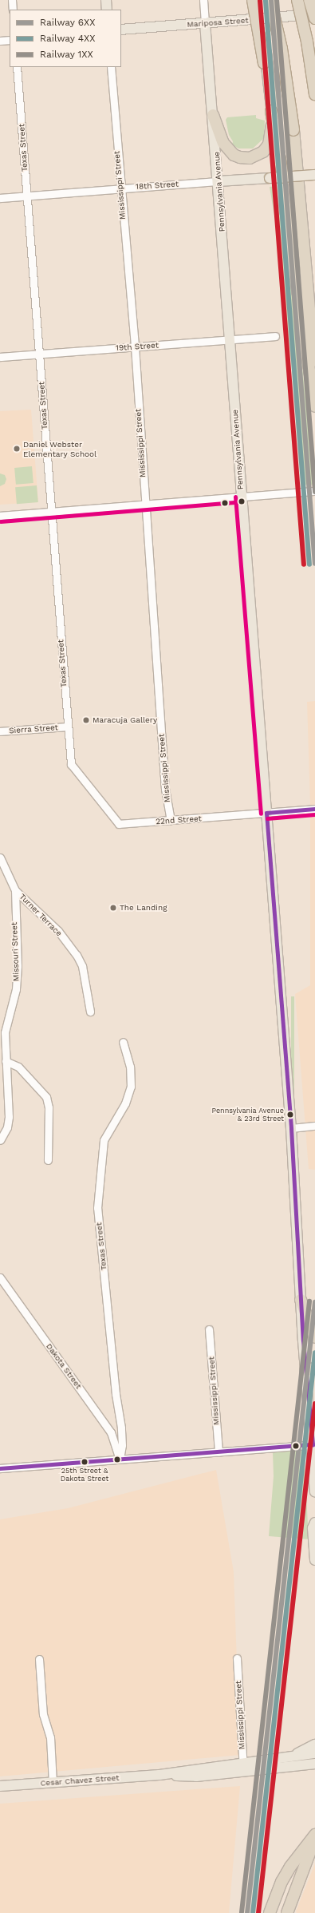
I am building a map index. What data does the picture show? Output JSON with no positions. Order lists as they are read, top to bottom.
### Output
{
  "streets": {
    "main road": [
      "Mariposa Street",
      "18th Street",
      "Pennsylvania Avenue",
      "Cesar Chavez Street"
    ],
    "street": [
      "Texas Street",
      "Mississippi Street",
      "19th Street",
      "Sierra Street",
      "22nd Street",
      "Turner Terrace",
      "Missouri Street",
      "Dakota Street"
    ]
  },
  "crossings": [
    ["Mariposa Street", "Pennsylvania Avenue"],
    ["Texas Street", "18th Street"],
    ["Texas Street", "19th Street"],
    ["Texas Street", "Sierra Street"],
    ["Texas Street", "22nd Street"],
    ["Texas Street", "Dakota Street"],
    ["Mississippi Street", "18th Street"],
    ["Mississippi Street", "19th Street"],
    ["Mississippi Street", "22nd Street"],
    ["Mississippi Street", "Cesar Chavez Street"],
    ["18th Street", "Pennsylvania Avenue"],
    ["Pennsylvania Avenue", "19th Street"],
    ["Pennsylvania Avenue", "22nd Street"],
    ["Turner Terrace", "Missouri Street"]
  ],
  "places": [
    "Daniel Webster Elementary School",
    "Maracuja Gallery",
    "The Landing",
    "Pennsylvania Avenue & 23rd Street",
    "25th Street & Dakota Street"
  ],
  "lines": ["rail line 6XX", "rail line 1XX", "rail line 4XX"],
  "legend": ["Railway 6XX", "Railway 4XX", "Railway 1XX"]
}
